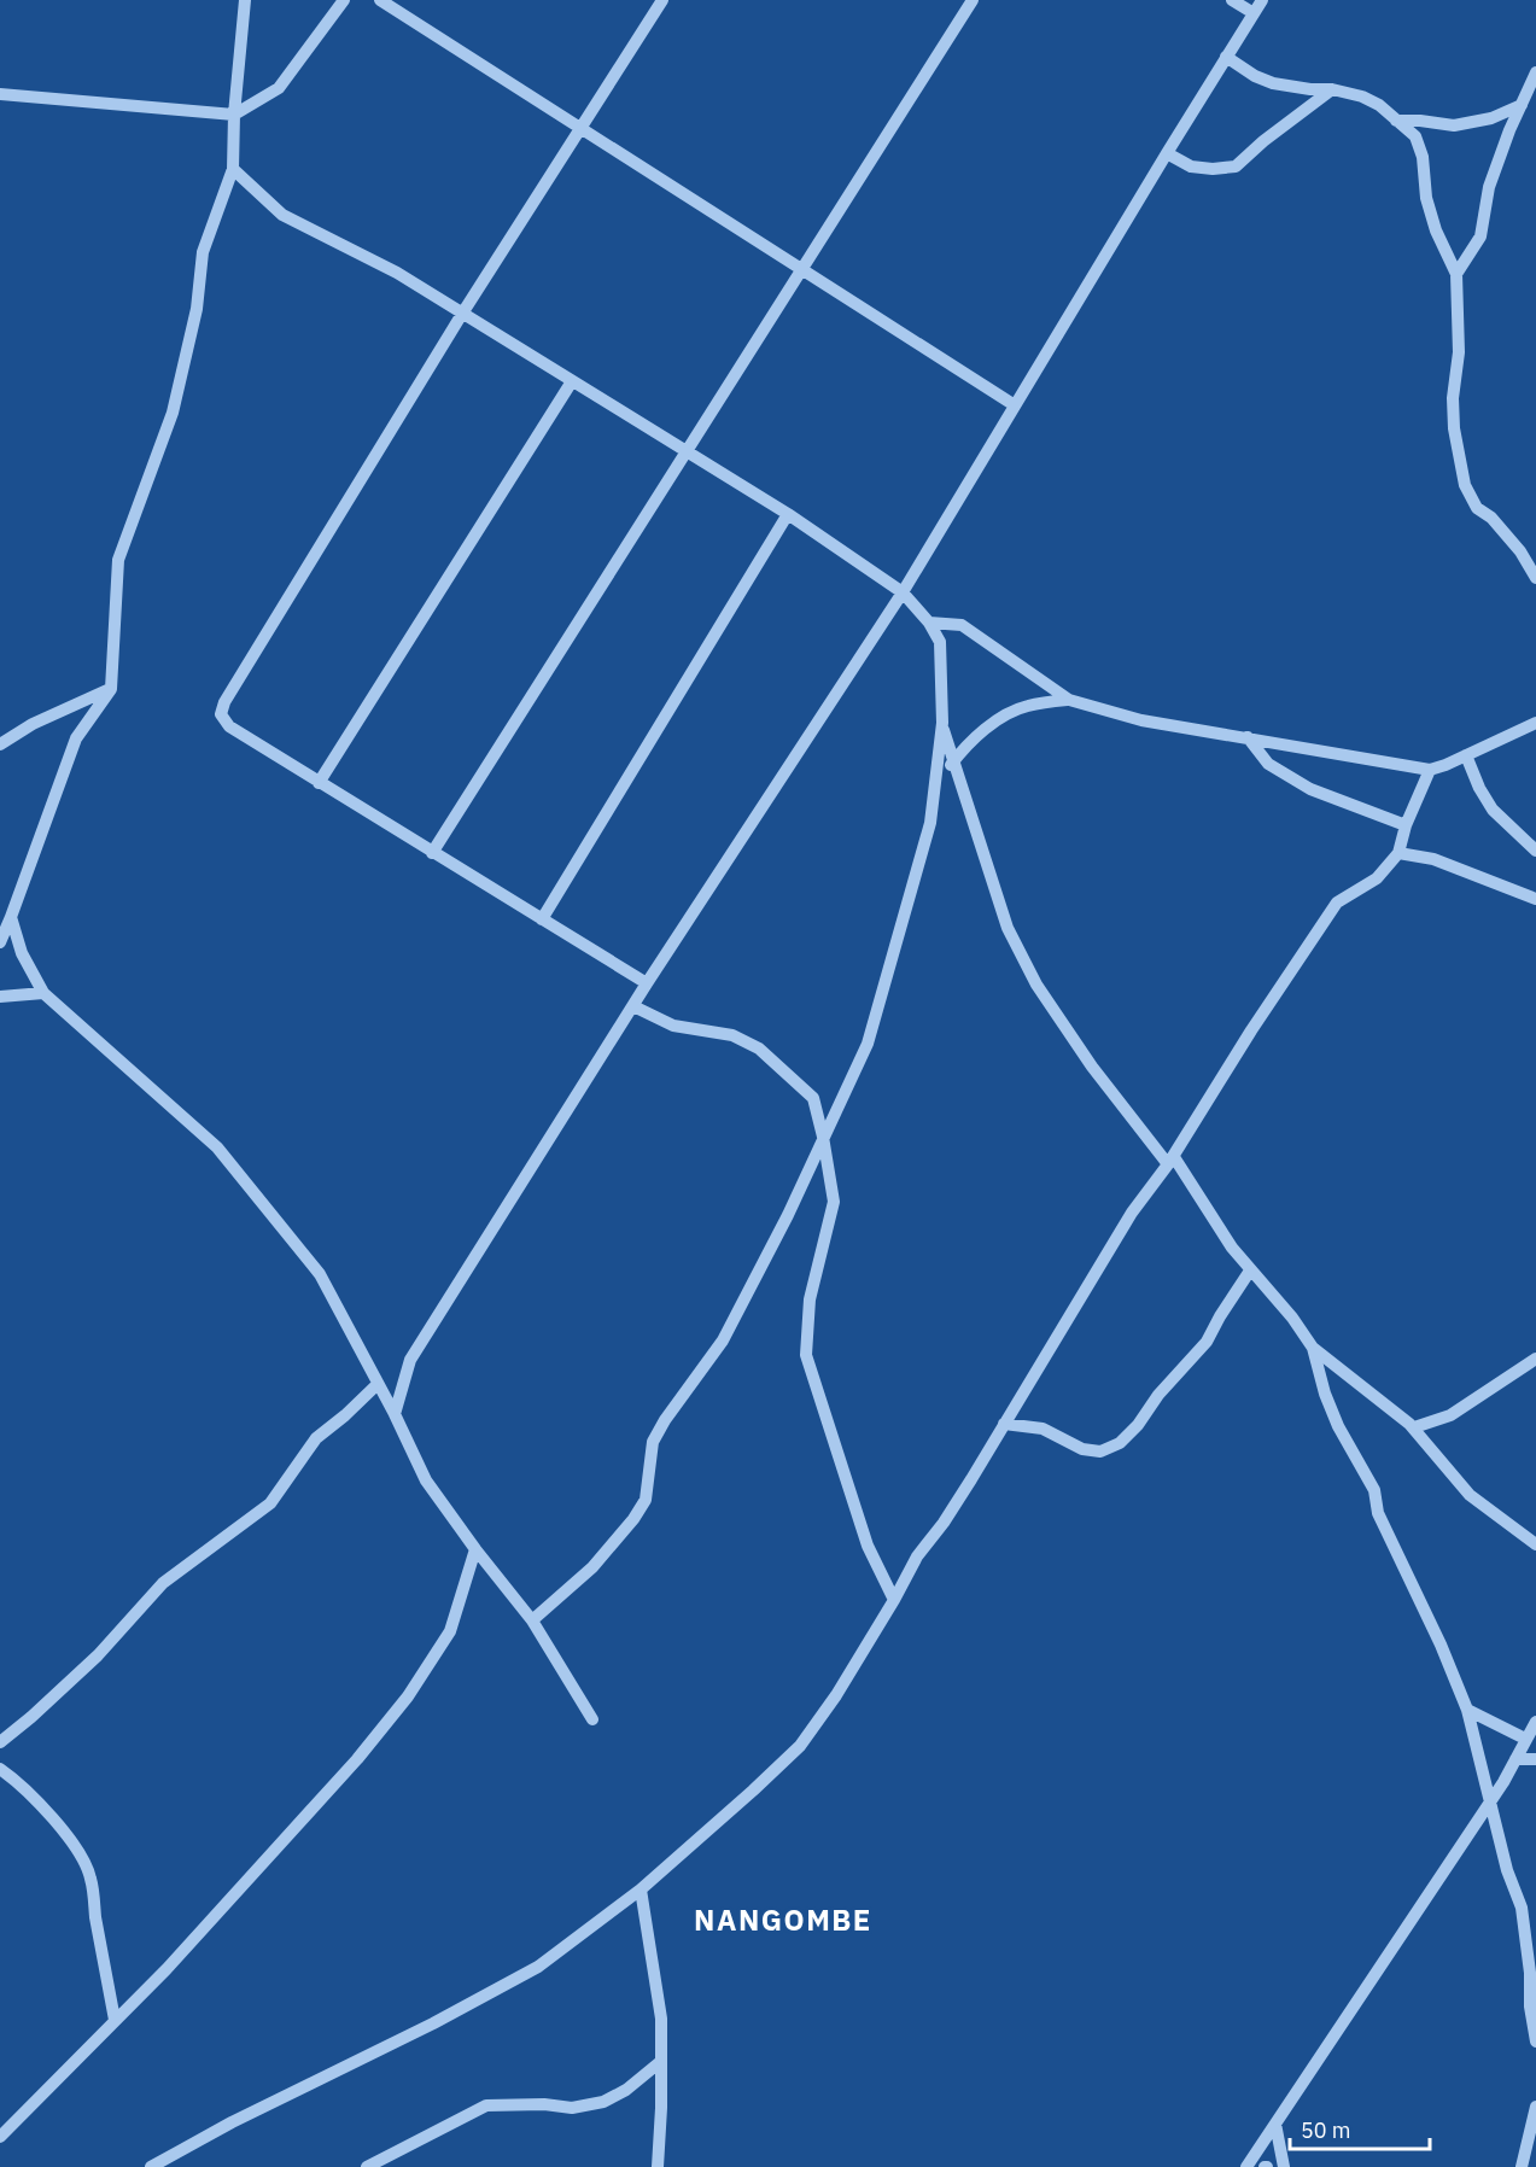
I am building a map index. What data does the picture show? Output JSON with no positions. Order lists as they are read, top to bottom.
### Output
{
  "districts": ["NANGOMBE"],
  "scale_bar": "50 m"
}
